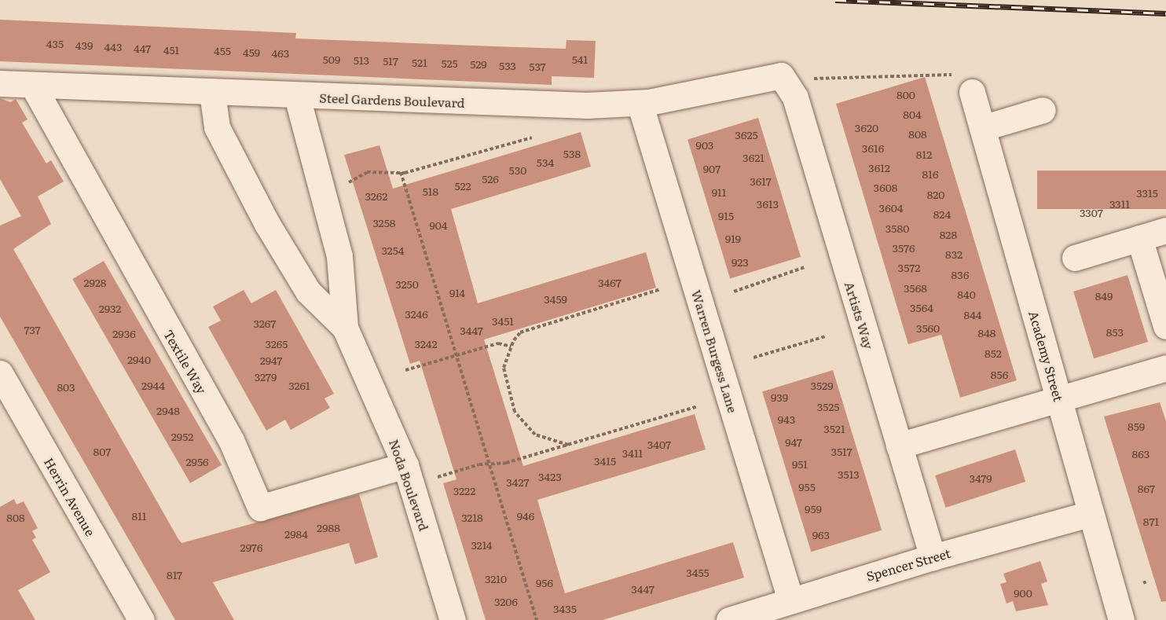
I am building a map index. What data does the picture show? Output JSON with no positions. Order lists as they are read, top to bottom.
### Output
{
  "streets": {
    "street": [
      "Steel Gardens Boulevard",
      "Artists Way",
      "Warren Burgess Lane",
      "Academy Street",
      "Textile Way",
      "Noda Boulevard",
      "Herrin Avenue",
      "Spencer Street"
    ]
  },
  "crossings": [
    ["Steel Gardens Boulevard", "Artists Way"],
    ["Steel Gardens Boulevard", "Warren Burgess Lane"],
    ["Steel Gardens Boulevard", "Textile Way"],
    ["Steel Gardens Boulevard", "Noda Boulevard"],
    ["Artists Way", "Spencer Street"],
    ["Warren Burgess Lane", "Spencer Street"],
    ["Academy Street", "Spencer Street"],
    ["Textile Way", "Noda Boulevard"]
  ],
  "house_numbers": [
    "435",
    "439",
    "443",
    "447",
    "451",
    "455",
    "459",
    "463",
    "509",
    "541",
    "513",
    "517",
    "521",
    "525",
    "529",
    "533",
    "537",
    "800",
    "804",
    "3620",
    "808",
    "3625",
    "903",
    "3616",
    "538",
    "812",
    "3621",
    "534",
    "3612",
    "907",
    "530",
    "816",
    "526",
    "3617",
    "522",
    "3608",
    "518",
    "911",
    "3315",
    "820",
    "3262",
    "3613",
    "3311",
    "3604",
    "3307",
    "824",
    "915",
    "3258",
    "904",
    "3580",
    "828",
    "919",
    "3576",
    "3254",
    "832",
    "923",
    "3572",
    "836",
    "2928",
    "3467",
    "3250",
    "3568",
    "914",
    "840",
    "849",
    "3459",
    "3564",
    "2932",
    "3246",
    "844",
    "3451",
    "3267",
    "3560",
    "737",
    "3447",
    "853",
    "848",
    "2936",
    "3265",
    "3242",
    "852",
    "2940",
    "2947",
    "856",
    "3279",
    "2944",
    "3261",
    "3529",
    "803",
    "939",
    "3525",
    "2948",
    "943",
    "859",
    "3521",
    "2952",
    "947",
    "3407",
    "807",
    "3517",
    "3411",
    "863",
    "3415",
    "2956",
    "951",
    "3513",
    "3423",
    "3479",
    "3427",
    "955",
    "867",
    "3222",
    "959",
    "811",
    "946",
    "808",
    "3218",
    "871",
    "2988",
    "2984",
    "963",
    "3214",
    "2976",
    "3455",
    "817",
    "3210",
    "956",
    "3447",
    "900",
    "3206",
    "3435"
  ]
}
